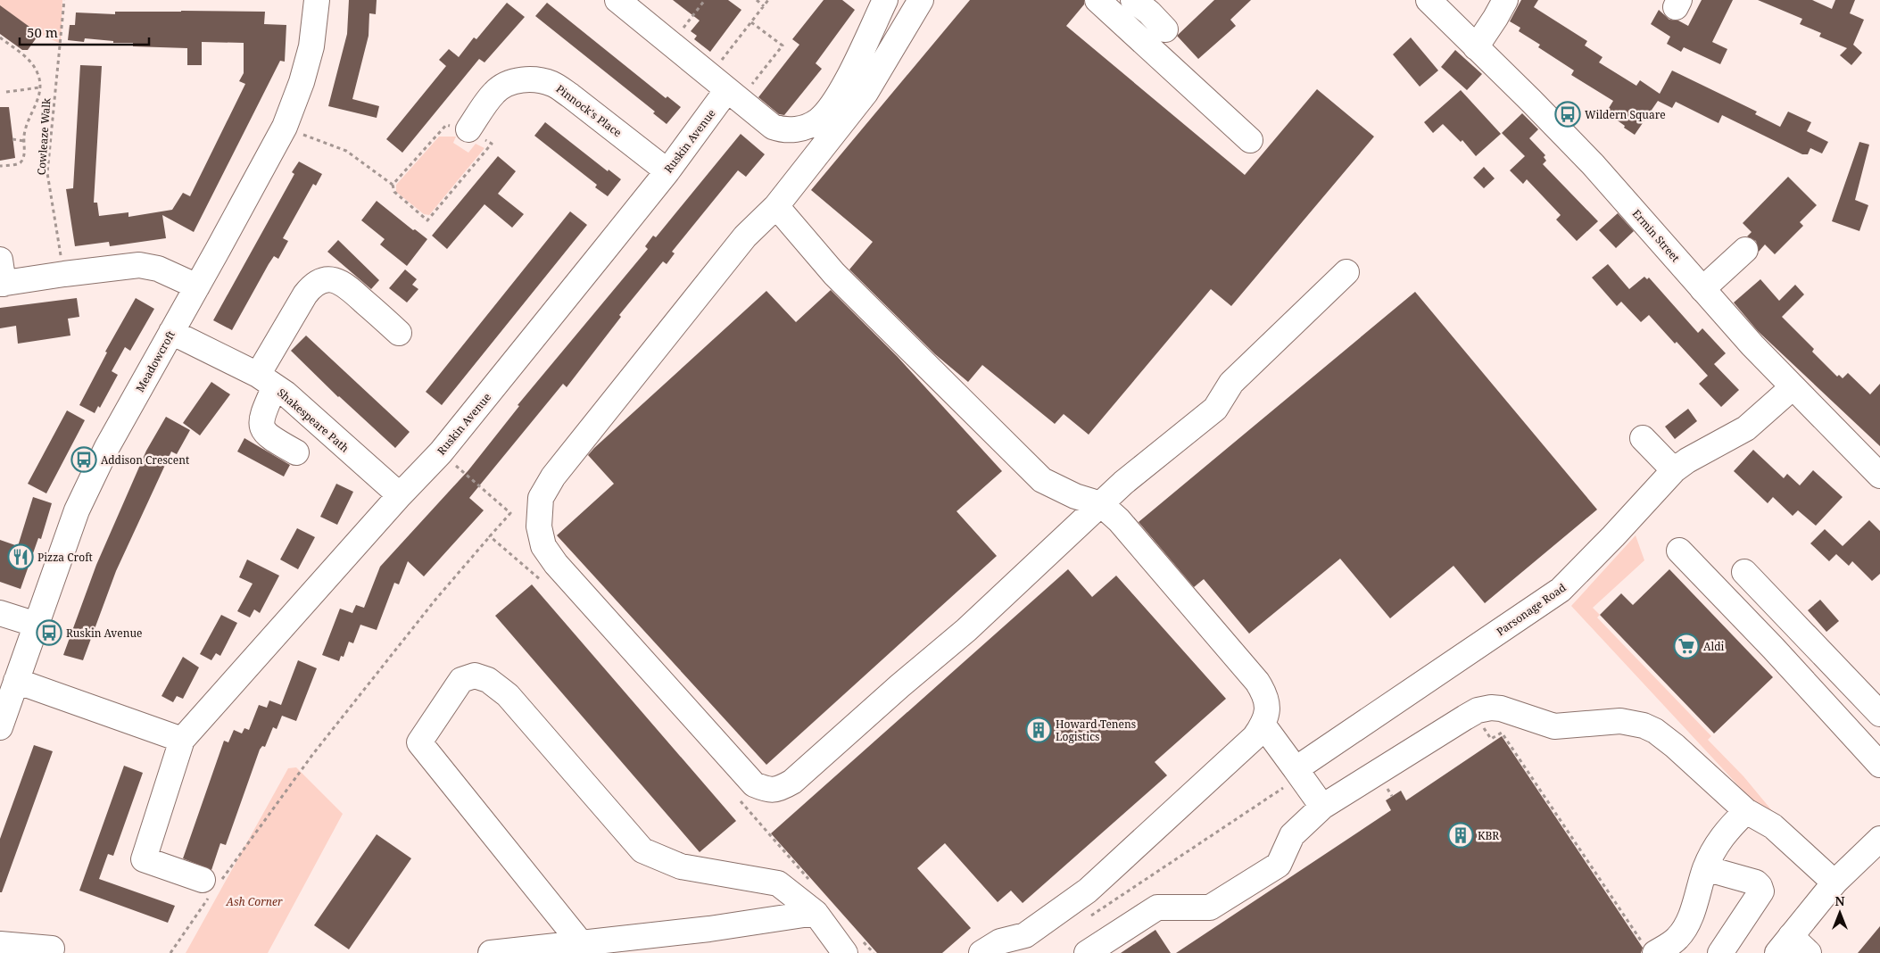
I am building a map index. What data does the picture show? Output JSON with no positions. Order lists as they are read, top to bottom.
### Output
{
  "streets": {
    "street": [
      "Pinnock's Place",
      "Ruskin Avenue",
      "Ermin Street",
      "Meadowcroft",
      "Shakespeare Path",
      "Parsonage Road"
    ],
    "path": ["Cowleaze Walk"]
  },
  "crossings": [
    ["Pinnock's Place", "Ruskin Avenue"],
    ["Ruskin Avenue", "Shakespeare Path"],
    ["Ermin Street", "Parsonage Road"],
    ["Meadowcroft", "Shakespeare Path"]
  ],
  "parks": ["Ash Corner"],
  "places": {
    "bus stop": ["Wildern Square", "Addison Crescent", "Ruskin Avenue"],
    "restaurant": ["Pizza Croft"],
    "supermarket": ["Aldi"],
    "building": ["Howard Tenens Logistics", "KBR"]
  },
  "scale_bar": "50 m",
  "north": "top"
}
